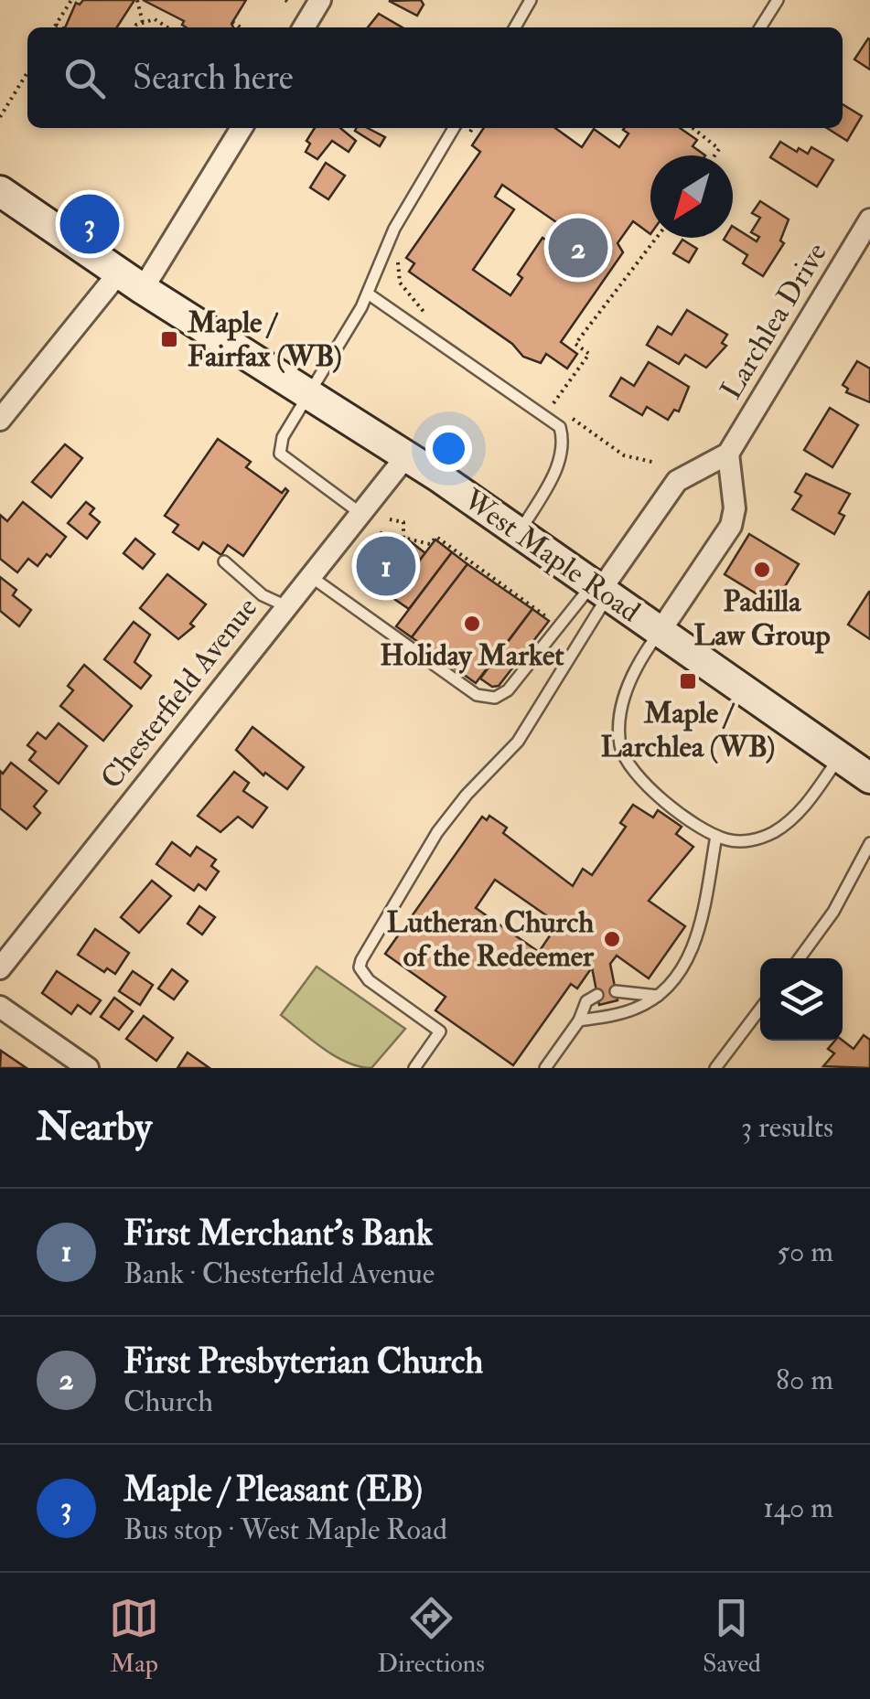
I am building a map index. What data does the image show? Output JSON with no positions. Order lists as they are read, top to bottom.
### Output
{
  "streets": {
    "main road": ["West Maple Road"],
    "street": ["Larchlea Drive", "Chesterfield Avenue"]
  },
  "crossings": [
    ["West Maple Road", "Chesterfield Avenue"]
  ],
  "places": {
    "transit": ["Maple / Fairfax (WB)", "Maple / Larchlea (WB)"],
    "other": ["Padilla Law Group", "Holiday Market", "Lutheran Church of the Redeemer"]
  },
  "north": "bottom left",
  "page": {
    "search": "Search here",
    "pins": ["3", "2", "1"],
    "heading": ["Nearby", "3 results"],
    "list": [
      {
        "mark": "1",
        "name": "First Merchant's Bank",
        "note": "Bank · Chesterfield Avenue",
        "value": "50 m"
      },
      {
        "mark": "2",
        "name": "First Presbyterian Church",
        "note": "Church",
        "value": "80 m"
      },
      {
        "mark": "3",
        "name": "Maple / Pleasant (EB)",
        "note": "Bus stop · West Maple Road",
        "value": "140 m"
      }
    ],
    "nav": ["Map", "Directions", "Saved"]
  }
}
